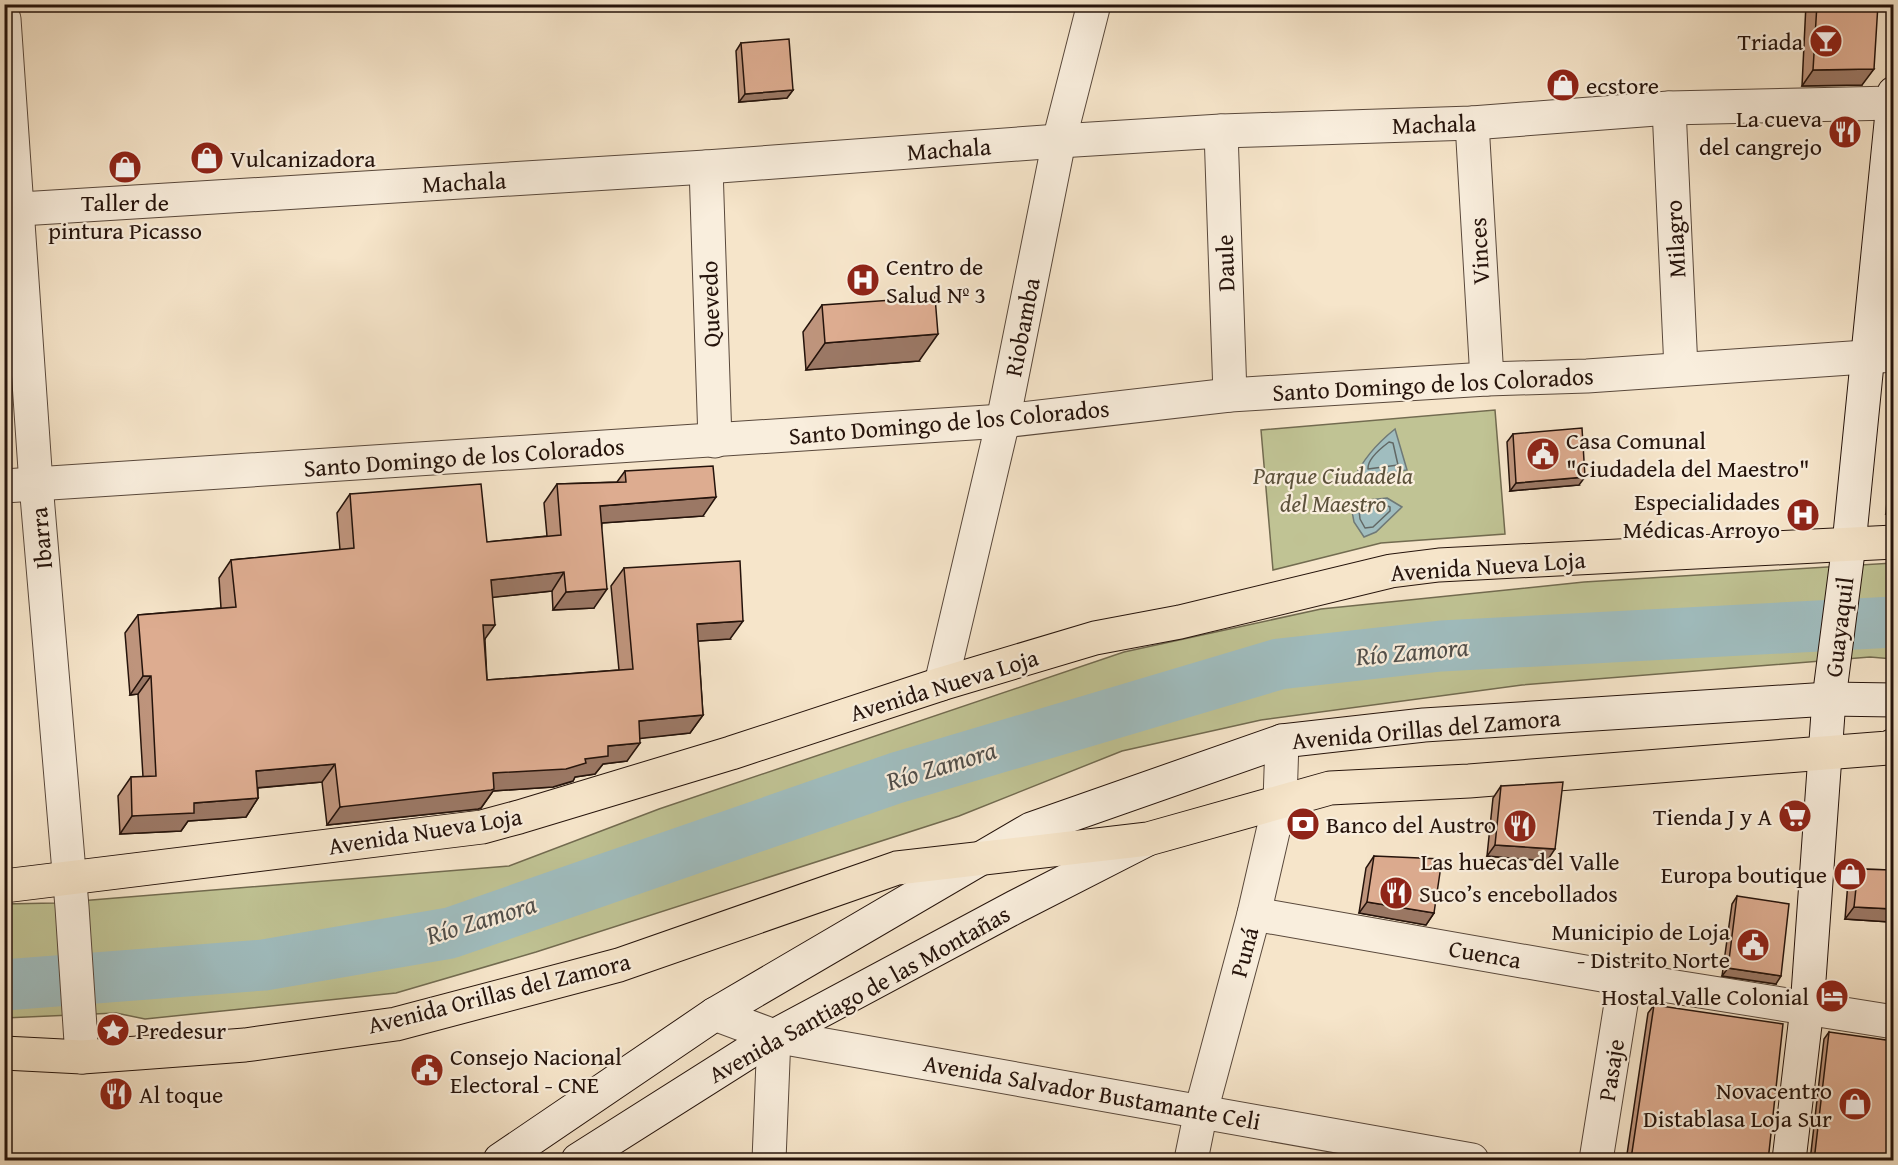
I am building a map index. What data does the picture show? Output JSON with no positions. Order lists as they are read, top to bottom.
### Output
{
  "streets": {
    "main road": ["Avenida Nueva Loja", "Avenida Orillas del Zamora"],
    "street": [
      "Machala",
      "Milagro",
      "Vinces",
      "Daule",
      "Quevedo",
      "Riobamba",
      "Santo Domingo de los Colorados",
      "Ibarra",
      "Guayaquil",
      "Puná",
      "Cuenca",
      "Avenida Santiago de las Montañas",
      "Pasaje",
      "Avenida Salvador Bustamante Celi"
    ]
  },
  "crossings": [
    ["Machala", "Milagro"],
    ["Machala", "Vinces"],
    ["Machala", "Daule"],
    ["Machala", "Quevedo"],
    ["Machala", "Riobamba"],
    ["Machala", "Ibarra"],
    ["Machala", "Guayaquil"],
    ["Milagro", "Santo Domingo de los Colorados"],
    ["Vinces", "Santo Domingo de los Colorados"],
    ["Daule", "Santo Domingo de los Colorados"],
    ["Quevedo", "Santo Domingo de los Colorados"],
    ["Riobamba", "Santo Domingo de los Colorados"],
    ["Riobamba", "Avenida Nueva Loja"],
    ["Santo Domingo de los Colorados", "Ibarra"],
    ["Santo Domingo de los Colorados", "Guayaquil"],
    ["Ibarra", "Avenida Nueva Loja"],
    ["Ibarra", "Avenida Orillas del Zamora"],
    ["Avenida Nueva Loja", "Guayaquil"],
    ["Guayaquil", "Avenida Orillas del Zamora"],
    ["Guayaquil", "Cuenca"],
    ["Avenida Orillas del Zamora", "Puná"],
    ["Avenida Orillas del Zamora", "Avenida Santiago de las Montañas"],
    ["Puná", "Cuenca"],
    ["Puná", "Avenida Salvador Bustamante Celi"],
    ["Cuenca", "Pasaje"],
    ["Avenida Santiago de las Montañas", "Avenida Salvador Bustamante Celi"]
  ],
  "water": ["Río Zamora"],
  "parks": ["Parque Ciudadela del Maestro"],
  "places": {
    "bar": ["Triada"],
    "shop": [
      "ecstore",
      "Vulcanizadora",
      "Taller de pintura Picasso",
      "Europa boutique",
      "Novacentro Distablasa Loja Sur"
    ],
    "restaurant": [
      "La cueva del cangrejo",
      "Las huecas del Valle",
      "Suco’s encebollados",
      "Al toque"
    ],
    "hospital": ["Centro de Salud Nº 3", "Especialidades Médicas Arroyo"],
    "public building": ["Casa Comunal \"Ciudadela del Maestro\"", "Municipio de Loja - Distrito Norte", "Consejo Nacional Electoral - CNE"],
    "supermarket": ["Tienda J y A"],
    "bank": ["Banco del Austro"],
    "hotel": ["Hostal Valle Colonial"],
    "place": ["Predesur"]
  }
}
